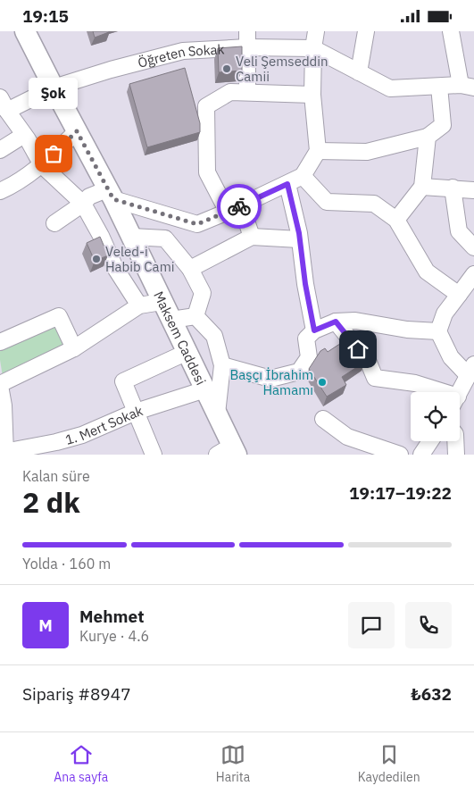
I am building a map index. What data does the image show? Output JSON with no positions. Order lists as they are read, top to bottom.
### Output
{
  "streets": {
    "main road": ["Maksem Caddesi"],
    "street": ["Öğreten Sokak", "1. Mert Sokak"]
  },
  "crossings": [
    ["Öğreten Sokak", "Maksem Caddesi"],
    ["Maksem Caddesi", "1. Mert Sokak"]
  ],
  "places": [
    "Veli Şemseddin Camii",
    "Şok",
    "Veled-i Habib Cami",
    "Başçı İbrahim Hamamı"
  ],
  "page": {
    "status": "19:15",
    "bubble": "Şok",
    "heading": ["2 dk", "Kalan süre", "19:17–19:22"],
    "panel": [
      "Mehmet",
      "Kurye · 4.6",
      "Sipariş #8947",
      "₺632"
    ],
    "bar": "Yolda · 160 m",
    "round": "M",
    "tabs": ["Ana sayfa", "Harita", "Kaydedilen"]
  }
}
